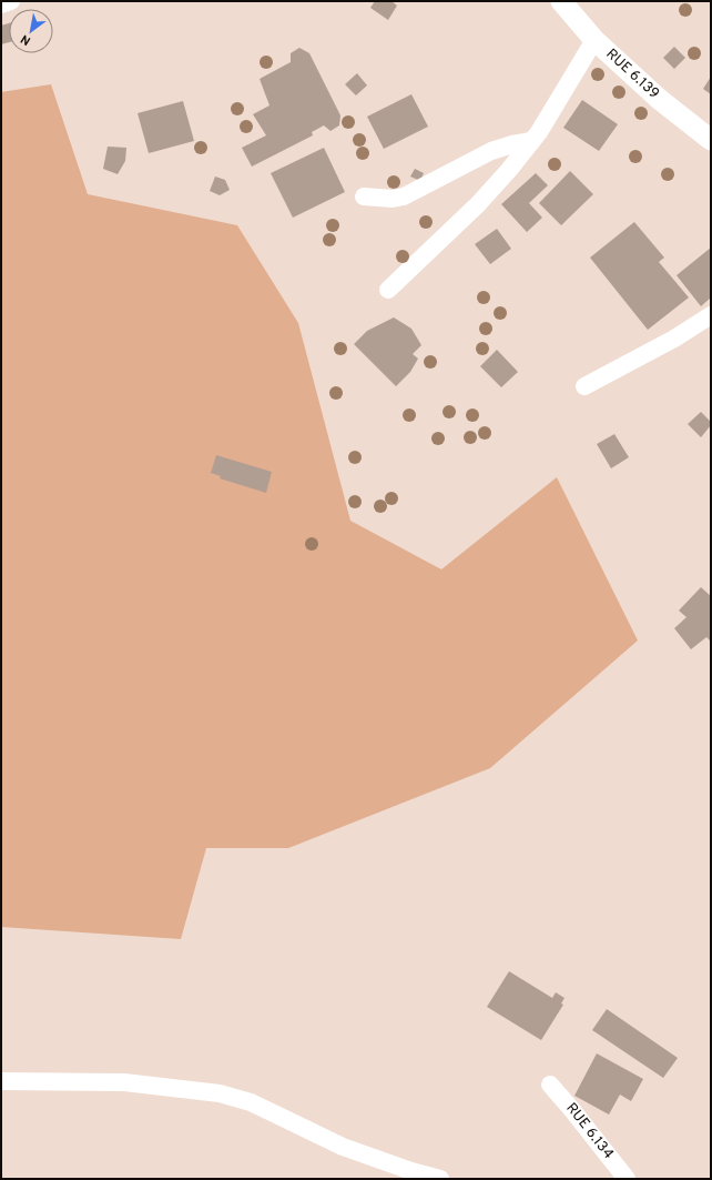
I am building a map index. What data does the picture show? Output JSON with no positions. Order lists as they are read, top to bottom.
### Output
{
  "streets": {
    "street": ["RUE 6.139", "RUE 6.134"]
  },
  "north": "bottom left"
}
